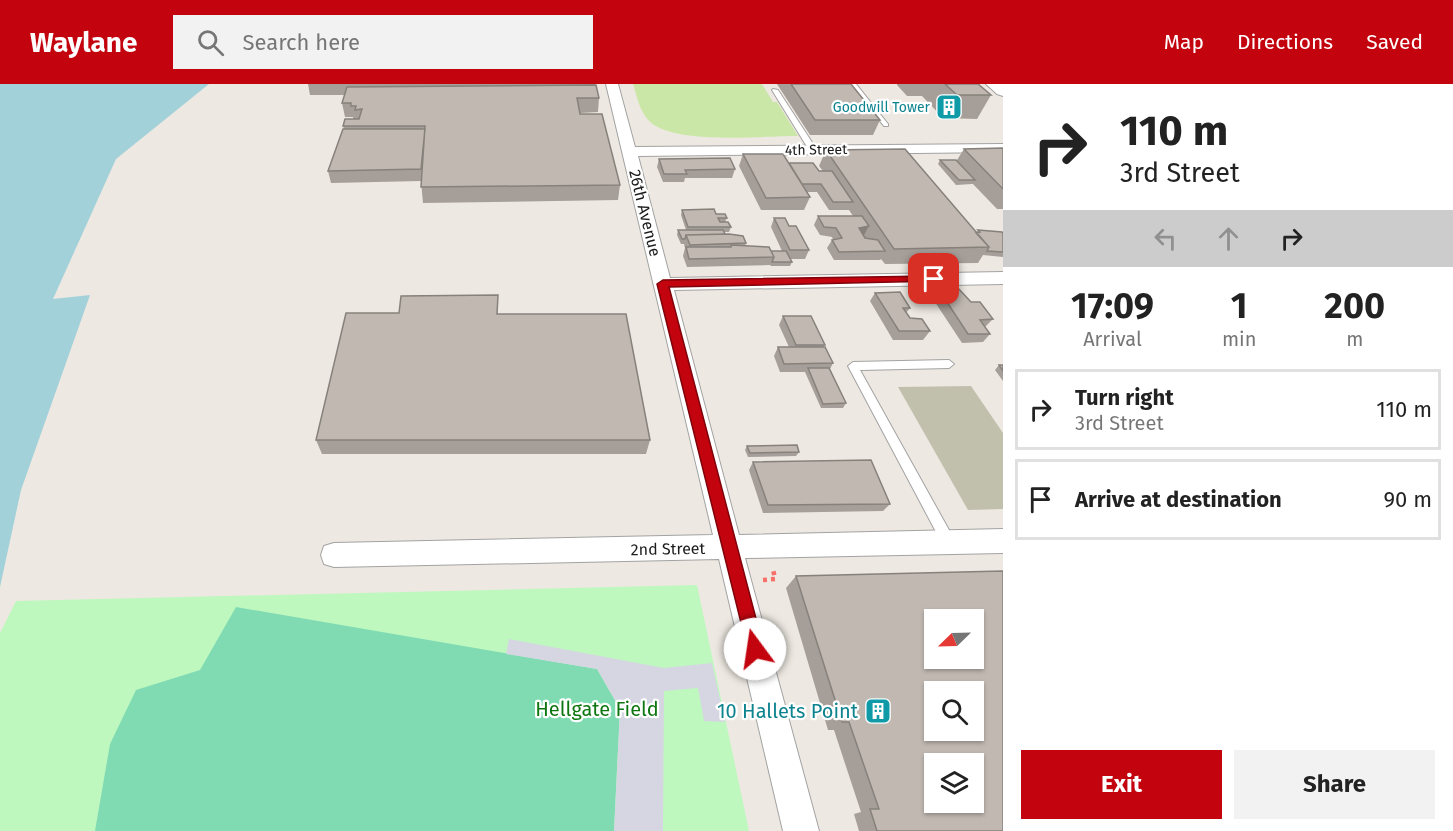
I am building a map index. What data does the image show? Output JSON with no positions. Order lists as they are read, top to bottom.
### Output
{
  "streets": {
    "street": ["4th Street", "26th Avenue", "2nd Street"]
  },
  "crossings": [
    ["4th Street", "26th Avenue"],
    ["26th Avenue", "2nd Street"]
  ],
  "parks": ["Hellgate Field"],
  "places": {
    "building": ["Goodwill Tower", "10 Hallets Point"]
  },
  "north": "bottom left",
  "page": {
    "header": "Waylane",
    "search": "Search here",
    "nav": ["Map", "Directions", "Saved"],
    "turn": ["110 m", "3rd Street"],
    "eta": [
      "17:09",
      "Arrival",
      "1",
      "min",
      "200",
      "m"
    ],
    "list": [
      {
        "name": "Turn right",
        "note": "3rd Street",
        "value": "110 m"
      },
      {
        "name": "Arrive at destination",
        "value": "90 m"
      }
    ],
    "buttons": ["Exit", "Share"]
  }
}
